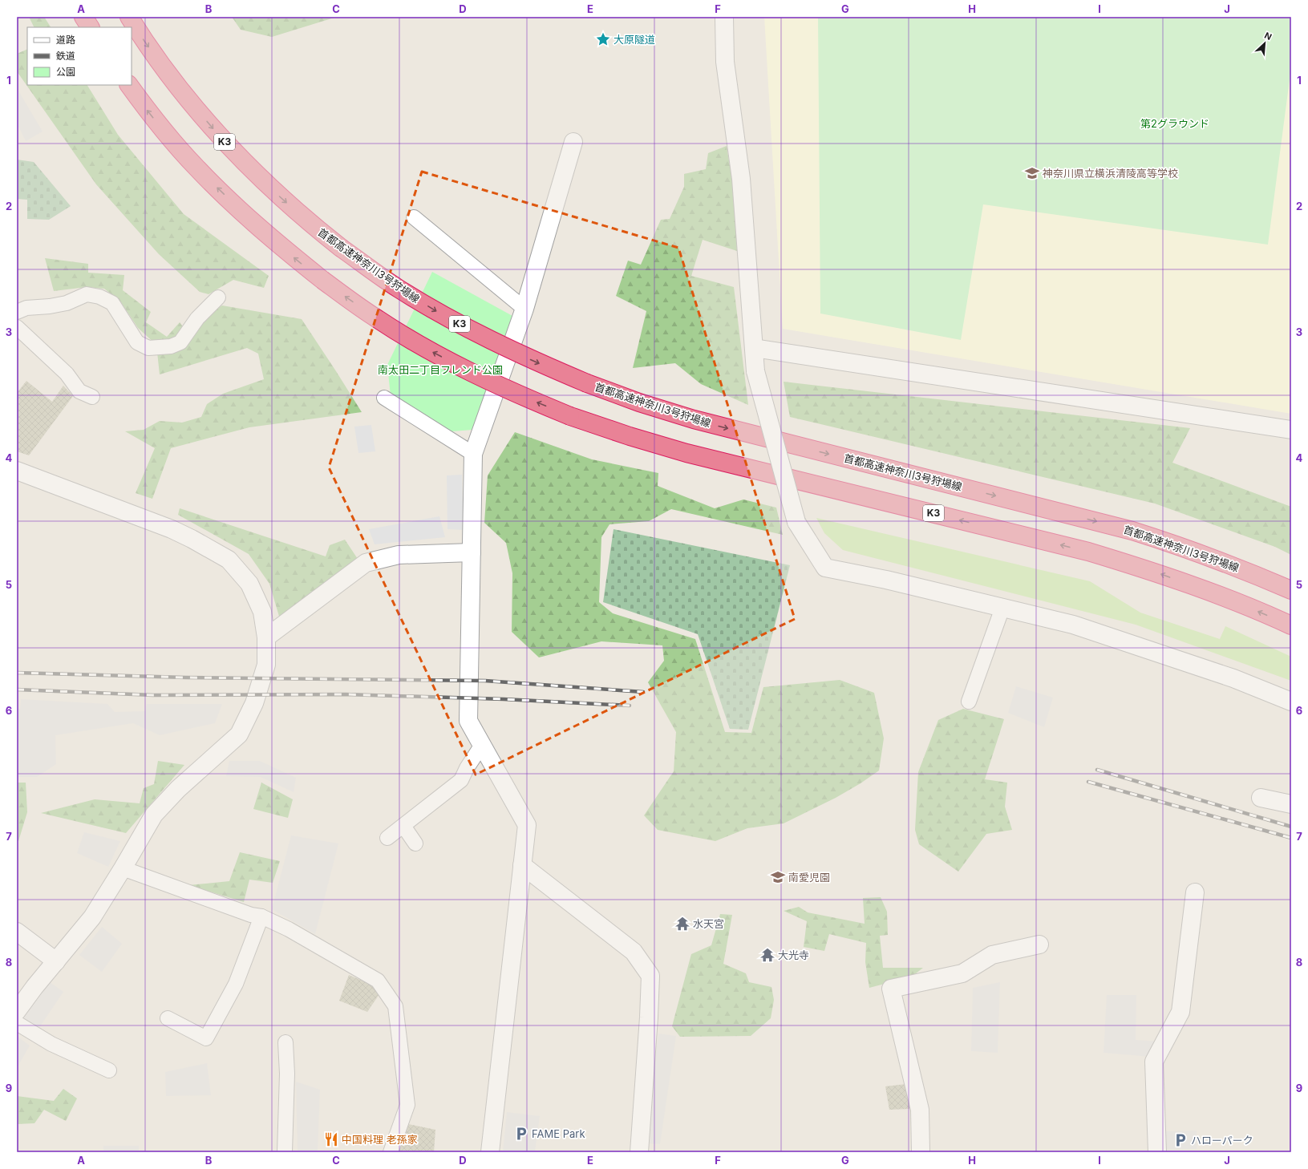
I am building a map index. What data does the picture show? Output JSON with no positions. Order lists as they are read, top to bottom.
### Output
{
  "streets": {
    "highway": ["K3", "首都高速神奈川3号狩場線"]
  },
  "parks": ["第2グラウンド", "南太田二丁目フレンド公園"],
  "places": {
    "place": ["大原隧道"],
    "school or university": ["神奈川県立横浜清陵高等学校", "南愛児園"],
    "temple": ["水天宮", "大光寺"],
    "parking": ["FAME Park", "ハローパーク"],
    "restaurant": ["中国料理 老孫家"]
  },
  "legend": ["道路", "鉄道", "公園"],
  "north": "top right",
  "grid": {
    "columns": [
      "A",
      "B",
      "C",
      "D",
      "E",
      "F",
      "G",
      "H",
      "I",
      "J"
    ],
    "rows": [
      "1",
      "2",
      "3",
      "4",
      "5",
      "6",
      "7",
      "8",
      "9"
    ]
  }
}
